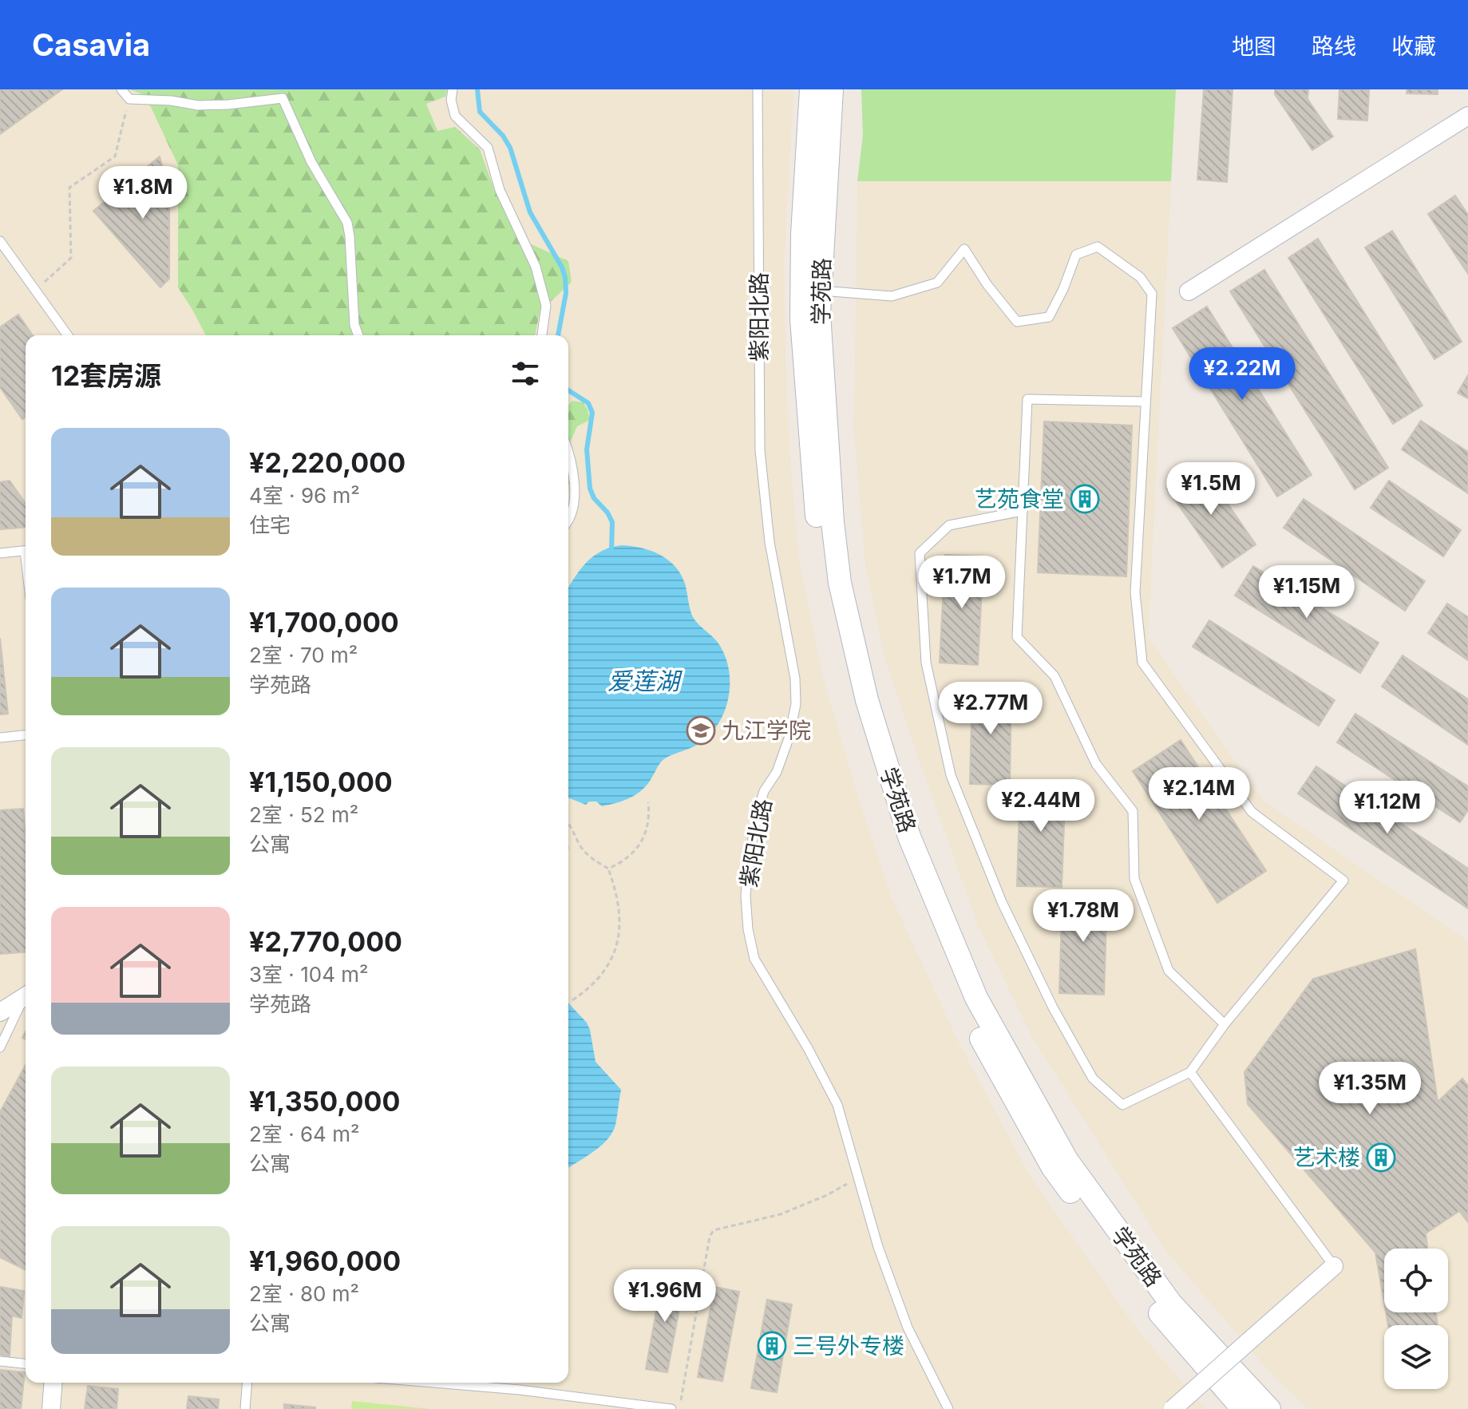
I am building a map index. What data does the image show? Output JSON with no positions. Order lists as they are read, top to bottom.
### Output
{
  "streets": {
    "street": ["学苑路"],
    "lane": ["紫阳北路"]
  },
  "water": ["爱莲湖"],
  "places": {
    "building": ["艺苑食堂", "艺术楼", "三号外专楼"],
    "school or university": ["九江学院"]
  },
  "page": {
    "header": "Casavia",
    "nav": ["地图", "路线", "收藏"],
    "price": [
      "¥1.8M",
      "¥2.22M",
      "¥1.5M",
      "¥1.7M",
      "¥1.15M",
      "¥2.77M",
      "¥2.14M",
      "¥2.44M",
      "¥1.12M",
      "¥1.78M",
      "¥1.35M",
      "¥1.96M"
    ],
    "heading": "12套房源",
    "list": [
      {
        "name": "¥2,220,000",
        "note": "4室 · 96 m² · 住宅"
      },
      {
        "name": "¥1,700,000",
        "note": "2室 · 70 m² · 学苑路"
      },
      {
        "name": "¥1,150,000",
        "note": "2室 · 52 m² · 公寓"
      },
      {
        "name": "¥2,770,000",
        "note": "3室 · 104 m² · 学苑路"
      },
      {
        "name": "¥1,350,000",
        "note": "2室 · 64 m² · 公寓"
      },
      {
        "name": "¥1,960,000",
        "note": "2室 · 80 m² · 公寓"
      }
    ]
  }
}
